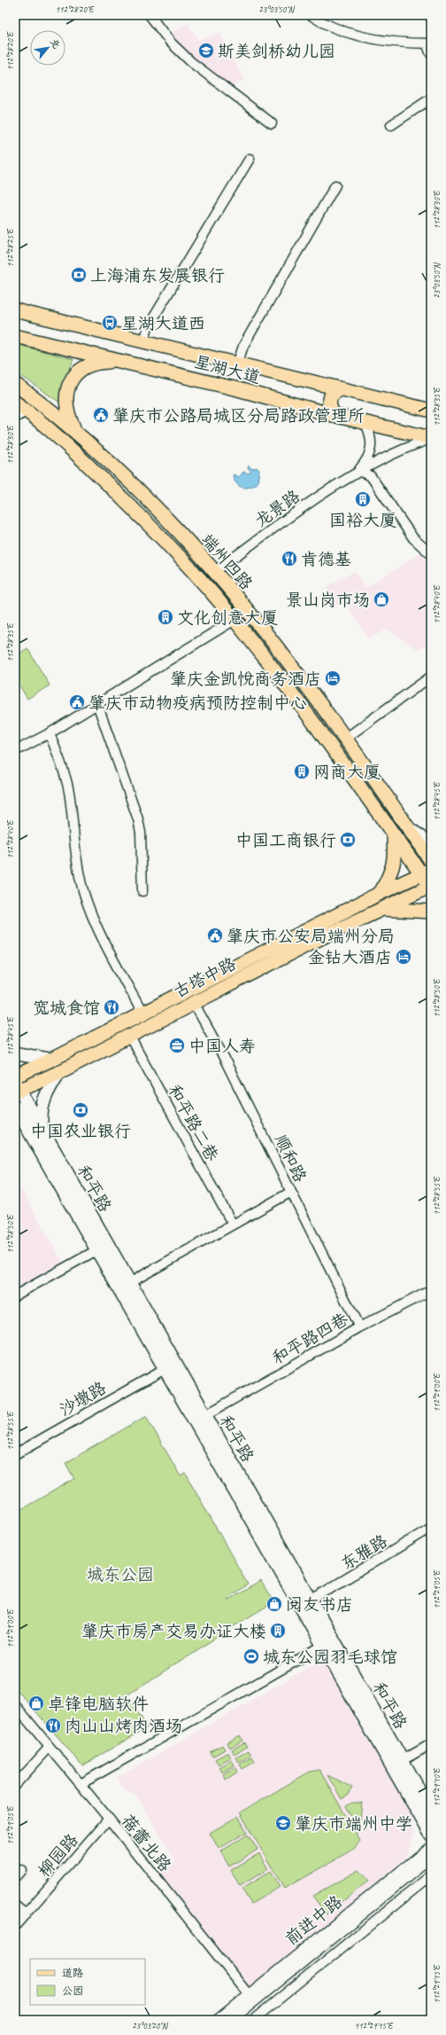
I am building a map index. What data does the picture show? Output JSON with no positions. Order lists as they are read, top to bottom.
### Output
{
  "streets": {
    "main road": [
      "星湖大道",
      "端州四路",
      "古塔中路",
      "和平路",
      "前进中路"
    ],
    "street": [
      "龙景路",
      "和平路二巷",
      "顺和路",
      "和平路四巷",
      "沙墩路",
      "东雅路",
      "蓓蕾北路",
      "柳园路"
    ]
  },
  "crossings": [
    ["龙景路", "端州四路"],
    ["端州四路", "古塔中路"],
    ["古塔中路", "和平路二巷"],
    ["古塔中路", "顺和路"],
    ["古塔中路", "和平路"],
    ["顺和路", "和平路四巷"],
    ["和平路", "和平路四巷"],
    ["和平路", "沙墩路"],
    ["和平路", "东雅路"],
    ["蓓蕾北路", "柳园路"],
    ["蓓蕾北路", "前进中路"]
  ],
  "parks": ["城东公园"],
  "places": {
    "school or university": ["斯美剑桥幼儿园", "肇庆市端州中学"],
    "bank": ["上海浦东发展银行", "中国工商银行", "中国农业银行"],
    "bus stop": ["星湖大道西"],
    "public building": ["肇庆市公路局城区分局路政管理所", "肇庆市动物疫病预防控制中心", "肇庆市公安局端州分局"],
    "building": [
      "国裕大厦",
      "文化创意大厦",
      "网商大厦",
      "肇庆市房产交易办证大楼"
    ],
    "restaurant": ["肯德基", "宽城食馆", "肉山山烤肉酒场"],
    "shop": ["景山岗市场", "阅友书店", "卓锋电脑软件"],
    "hotel": ["肇庆金凯悦商务酒店", "金钻大酒店"],
    "office": ["中国人寿"],
    "sports": ["城东公园羽毛球馆"]
  },
  "legend": ["道路", "公园"],
  "north": "top right",
  "coordinates": [
    "112°28'20\"E",
    "23°03'50\"N",
    "112°28'30\"E",
    "112°28'25\"E",
    "112°28'35\"E",
    "112°28'40\"E",
    "112°28'45\"E",
    "112°28'50\"E",
    "112°28'55\"E",
    "112°29'00\"E",
    "112°29'05\"E",
    "112°29'10\"E",
    "112°29'15\"E",
    "23°03'20\"N"
  ]
}
